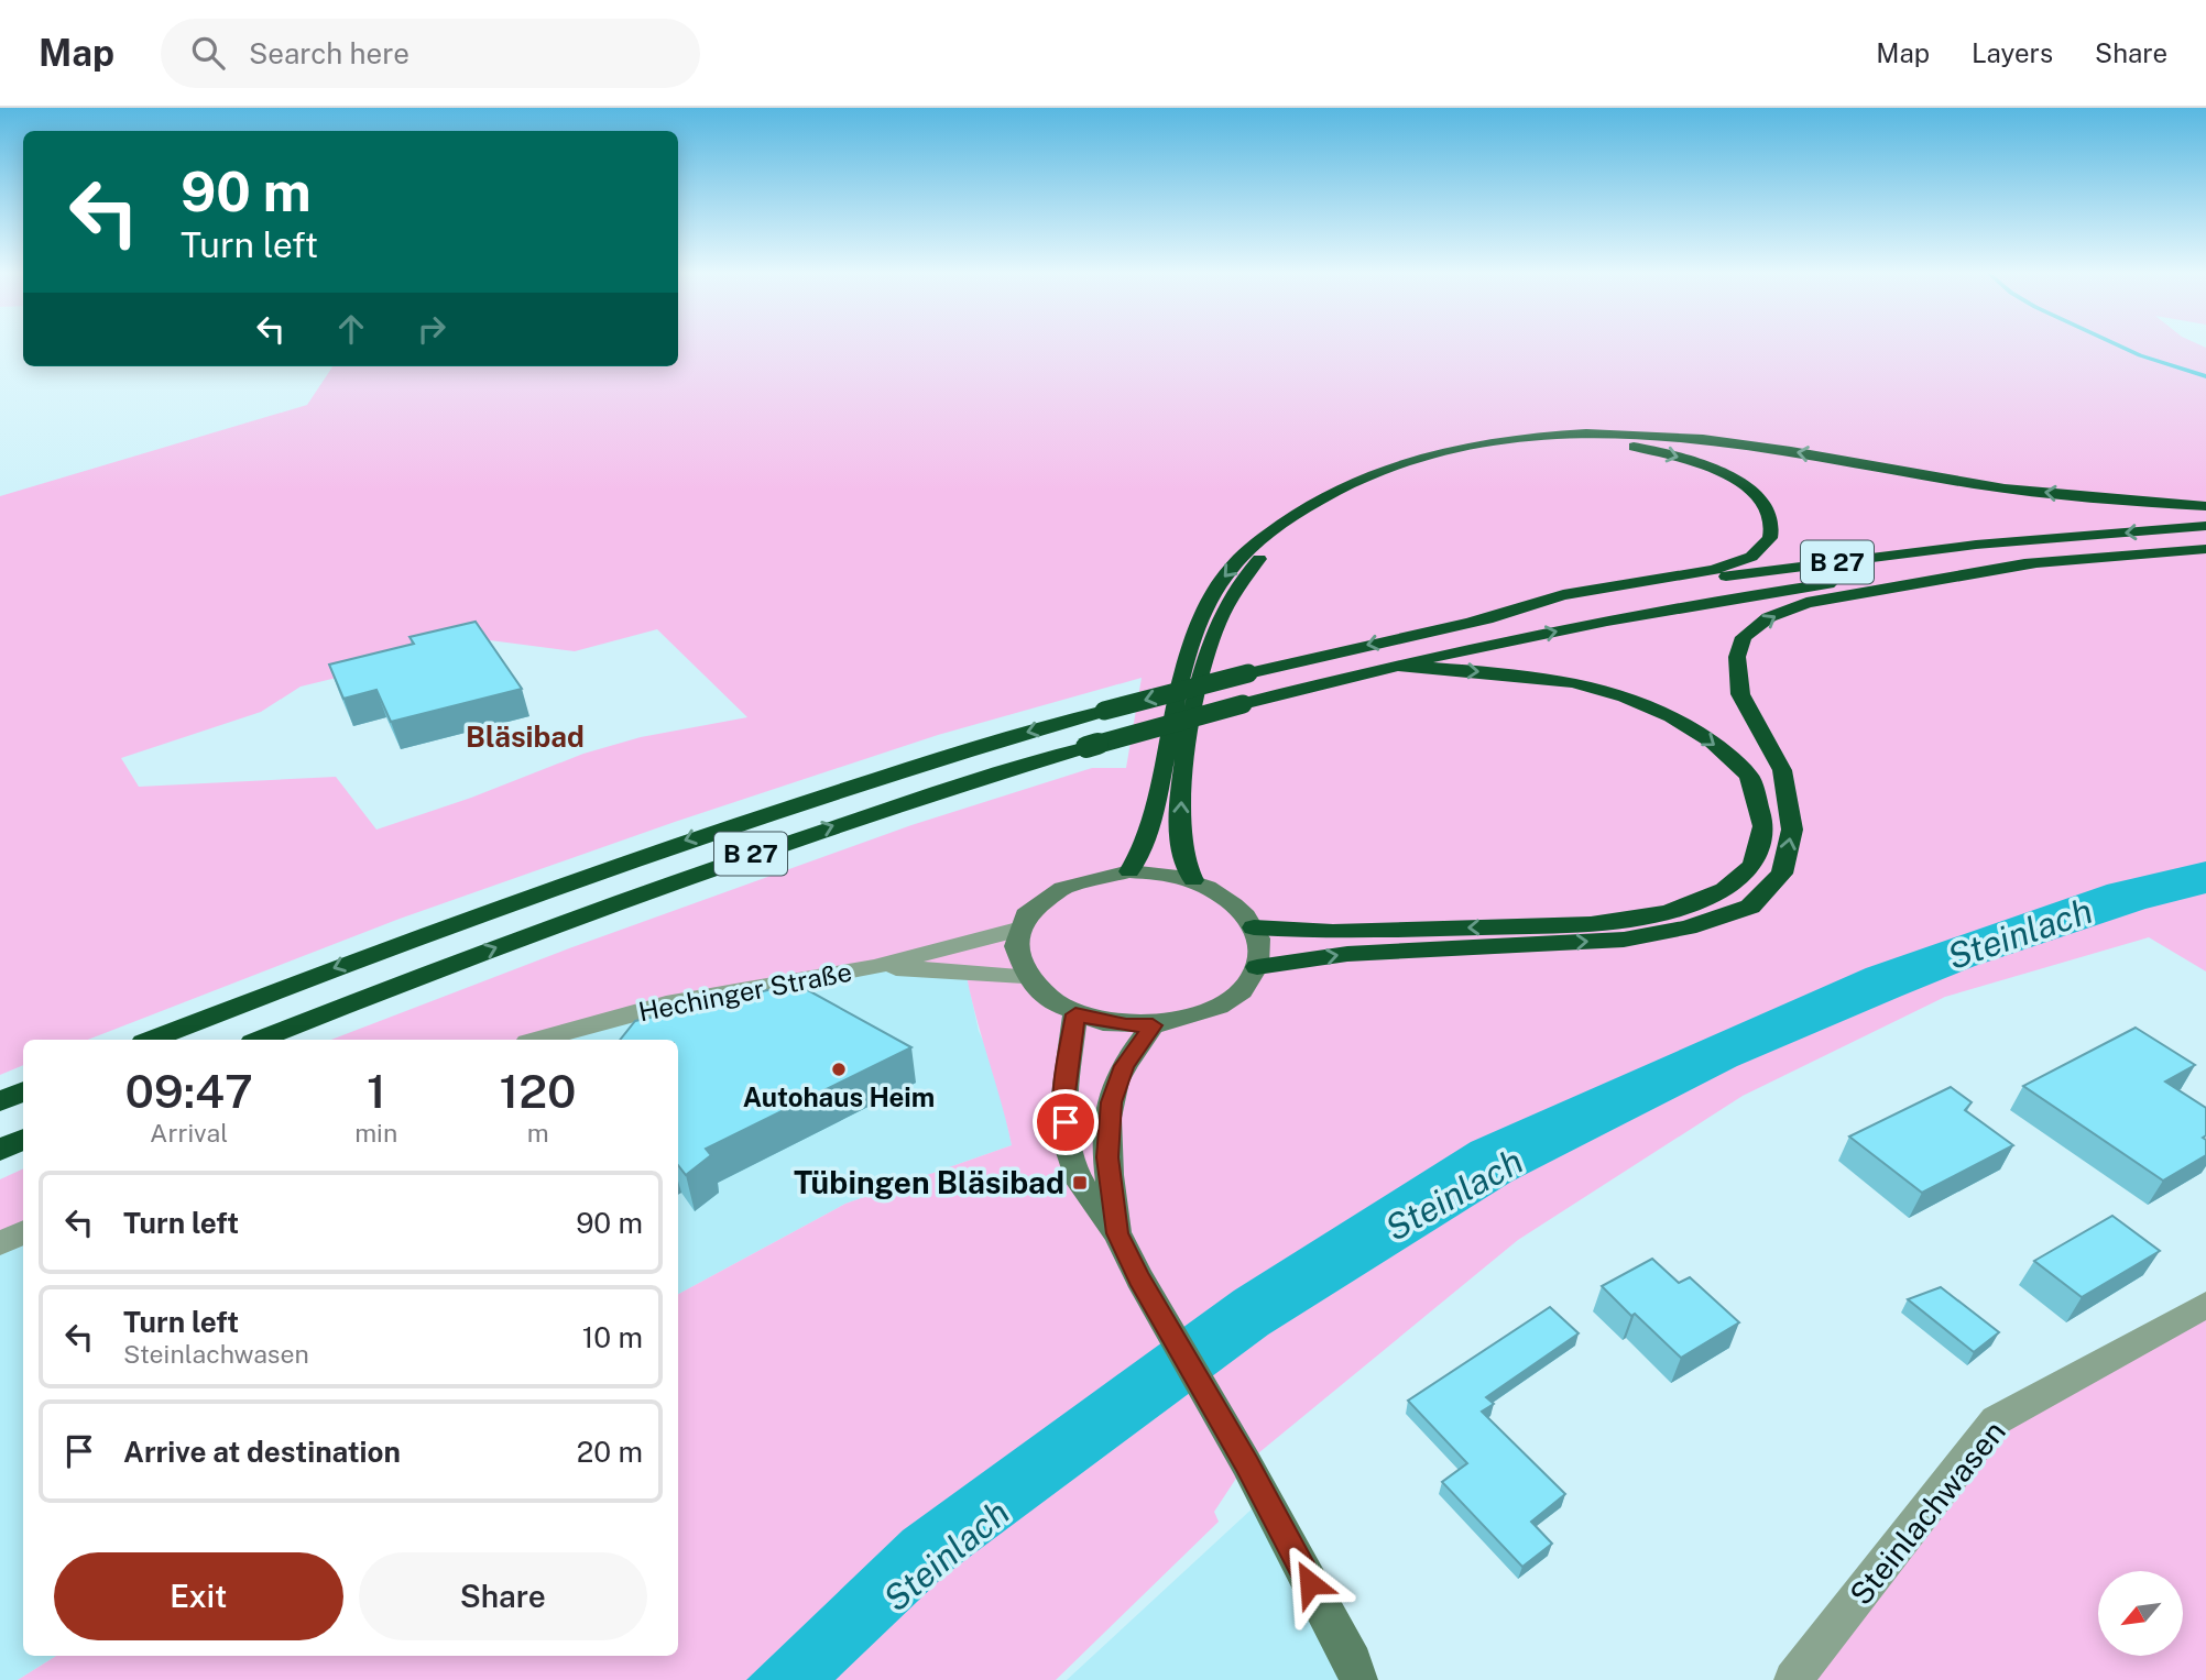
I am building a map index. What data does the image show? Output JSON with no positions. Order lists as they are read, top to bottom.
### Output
{
  "streets": {
    "highway": ["B 27"],
    "street": ["Hechinger Straße", "Steinlachwasen"]
  },
  "districts": ["Bläsibad"],
  "water": ["Steinlach"],
  "places": {
    "other": ["Autohaus Heim"],
    "transit": ["Tübingen Bläsibad"]
  },
  "north": "bottom left",
  "page": {
    "header": "Map",
    "search": "Search here",
    "nav": ["Map", "Layers", "Share"],
    "turn": ["90 m", "Turn left"],
    "eta": [
      "09:47",
      "Arrival",
      "1",
      "min",
      "120",
      "m"
    ],
    "list": [
      {
        "name": "Turn left",
        "value": "90 m"
      },
      {
        "name": "Turn left",
        "note": "Steinlachwasen",
        "value": "10 m"
      },
      {
        "name": "Arrive at destination",
        "value": "20 m"
      }
    ],
    "buttons": ["Exit", "Share"]
  }
}
